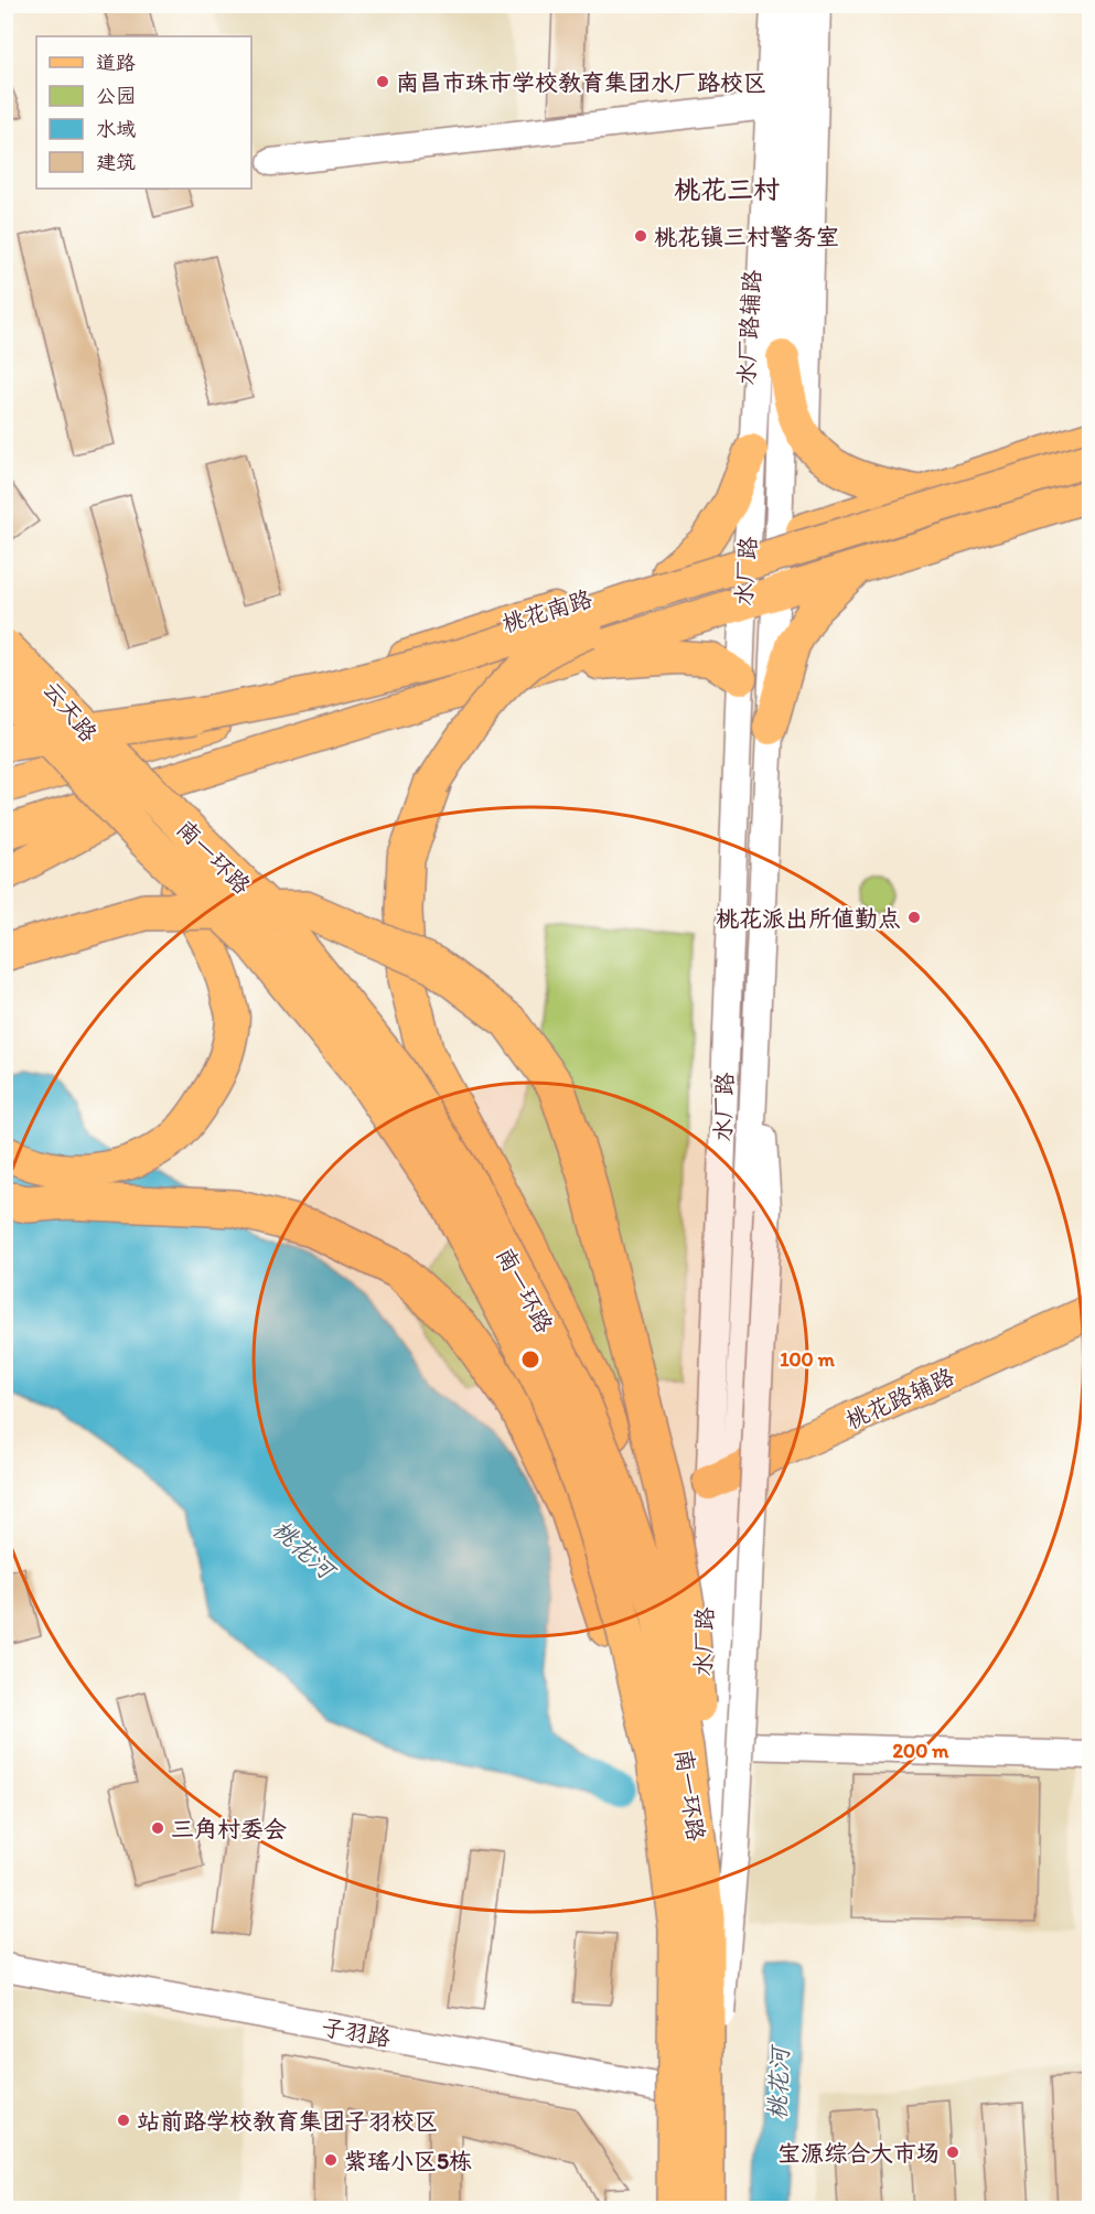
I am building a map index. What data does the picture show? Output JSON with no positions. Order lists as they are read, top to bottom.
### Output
{
  "streets": {
    "highway": ["南一环路"],
    "main road": ["桃花南路", "云天路", "桃花路辅路"],
    "street": ["水厂路", "子羽路"]
  },
  "crossings": [
    ["水厂路", "桃花南路"],
    ["水厂路", "南一环路"],
    ["水厂路", "桃花路辅路"],
    ["水厂路", "子羽路"],
    ["桃花南路", "云天路"],
    ["云天路", "南一环路"]
  ],
  "districts": ["桃花三村"],
  "water": ["桃花河"],
  "places": [
    "南昌市珠市学校教育集团水厂路校区",
    "桃花镇三村警务室",
    "桃花派出所值勤点",
    "三角村委会",
    "站前路学校教育集团子羽校区",
    "宝源综合大市场",
    "紫瑶小区5栋"
  ],
  "legend": [
    "道路",
    "公园",
    "水域",
    "建筑"
  ],
  "rings": ["100 m", "200 m"]
}
